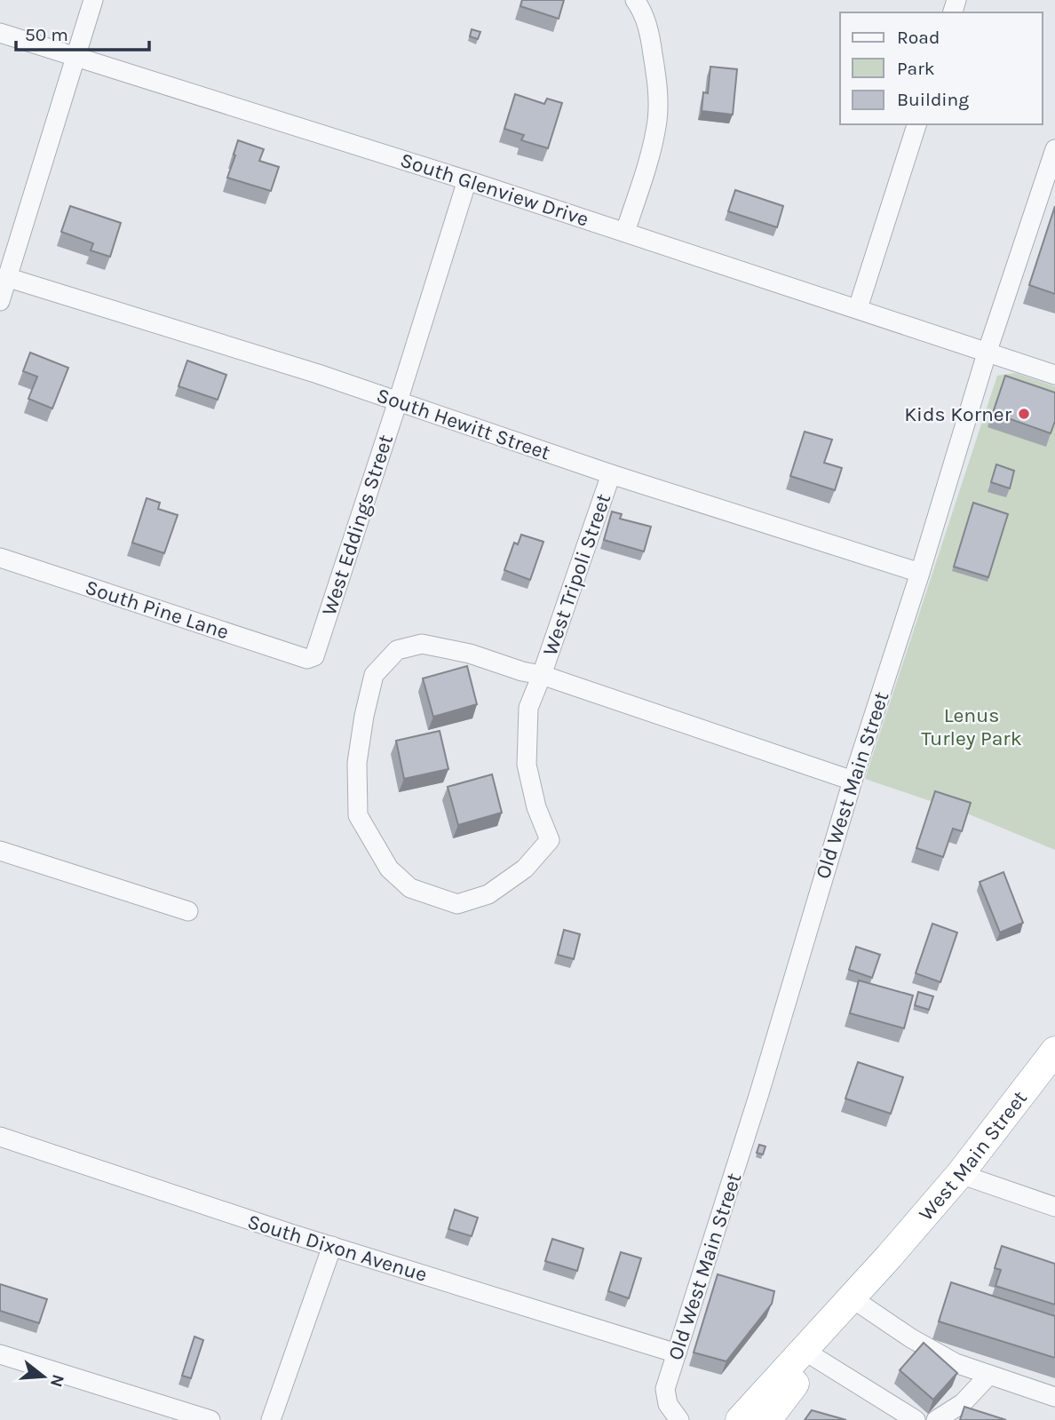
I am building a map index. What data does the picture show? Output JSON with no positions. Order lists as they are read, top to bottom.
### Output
{
  "streets": {
    "highway": ["West Main Street"],
    "street": [
      "South Glenview Drive",
      "South Hewitt Street",
      "West Eddings Street",
      "West Tripoli Street",
      "South Pine Lane",
      "Old West Main Street",
      "South Dixon Avenue"
    ]
  },
  "crossings": [
    ["South Glenview Drive", "West Eddings Street"],
    ["South Glenview Drive", "Old West Main Street"],
    ["South Hewitt Street", "West Eddings Street"],
    ["South Hewitt Street", "West Tripoli Street"],
    ["South Hewitt Street", "Old West Main Street"],
    ["West Eddings Street", "South Pine Lane"],
    ["Old West Main Street", "South Dixon Avenue"]
  ],
  "parks": ["Lenus Turley Park"],
  "places": ["Kids Korner"],
  "legend": ["Road", "Park", "Building"],
  "scale_bar": "50 m",
  "north": "right"
}
